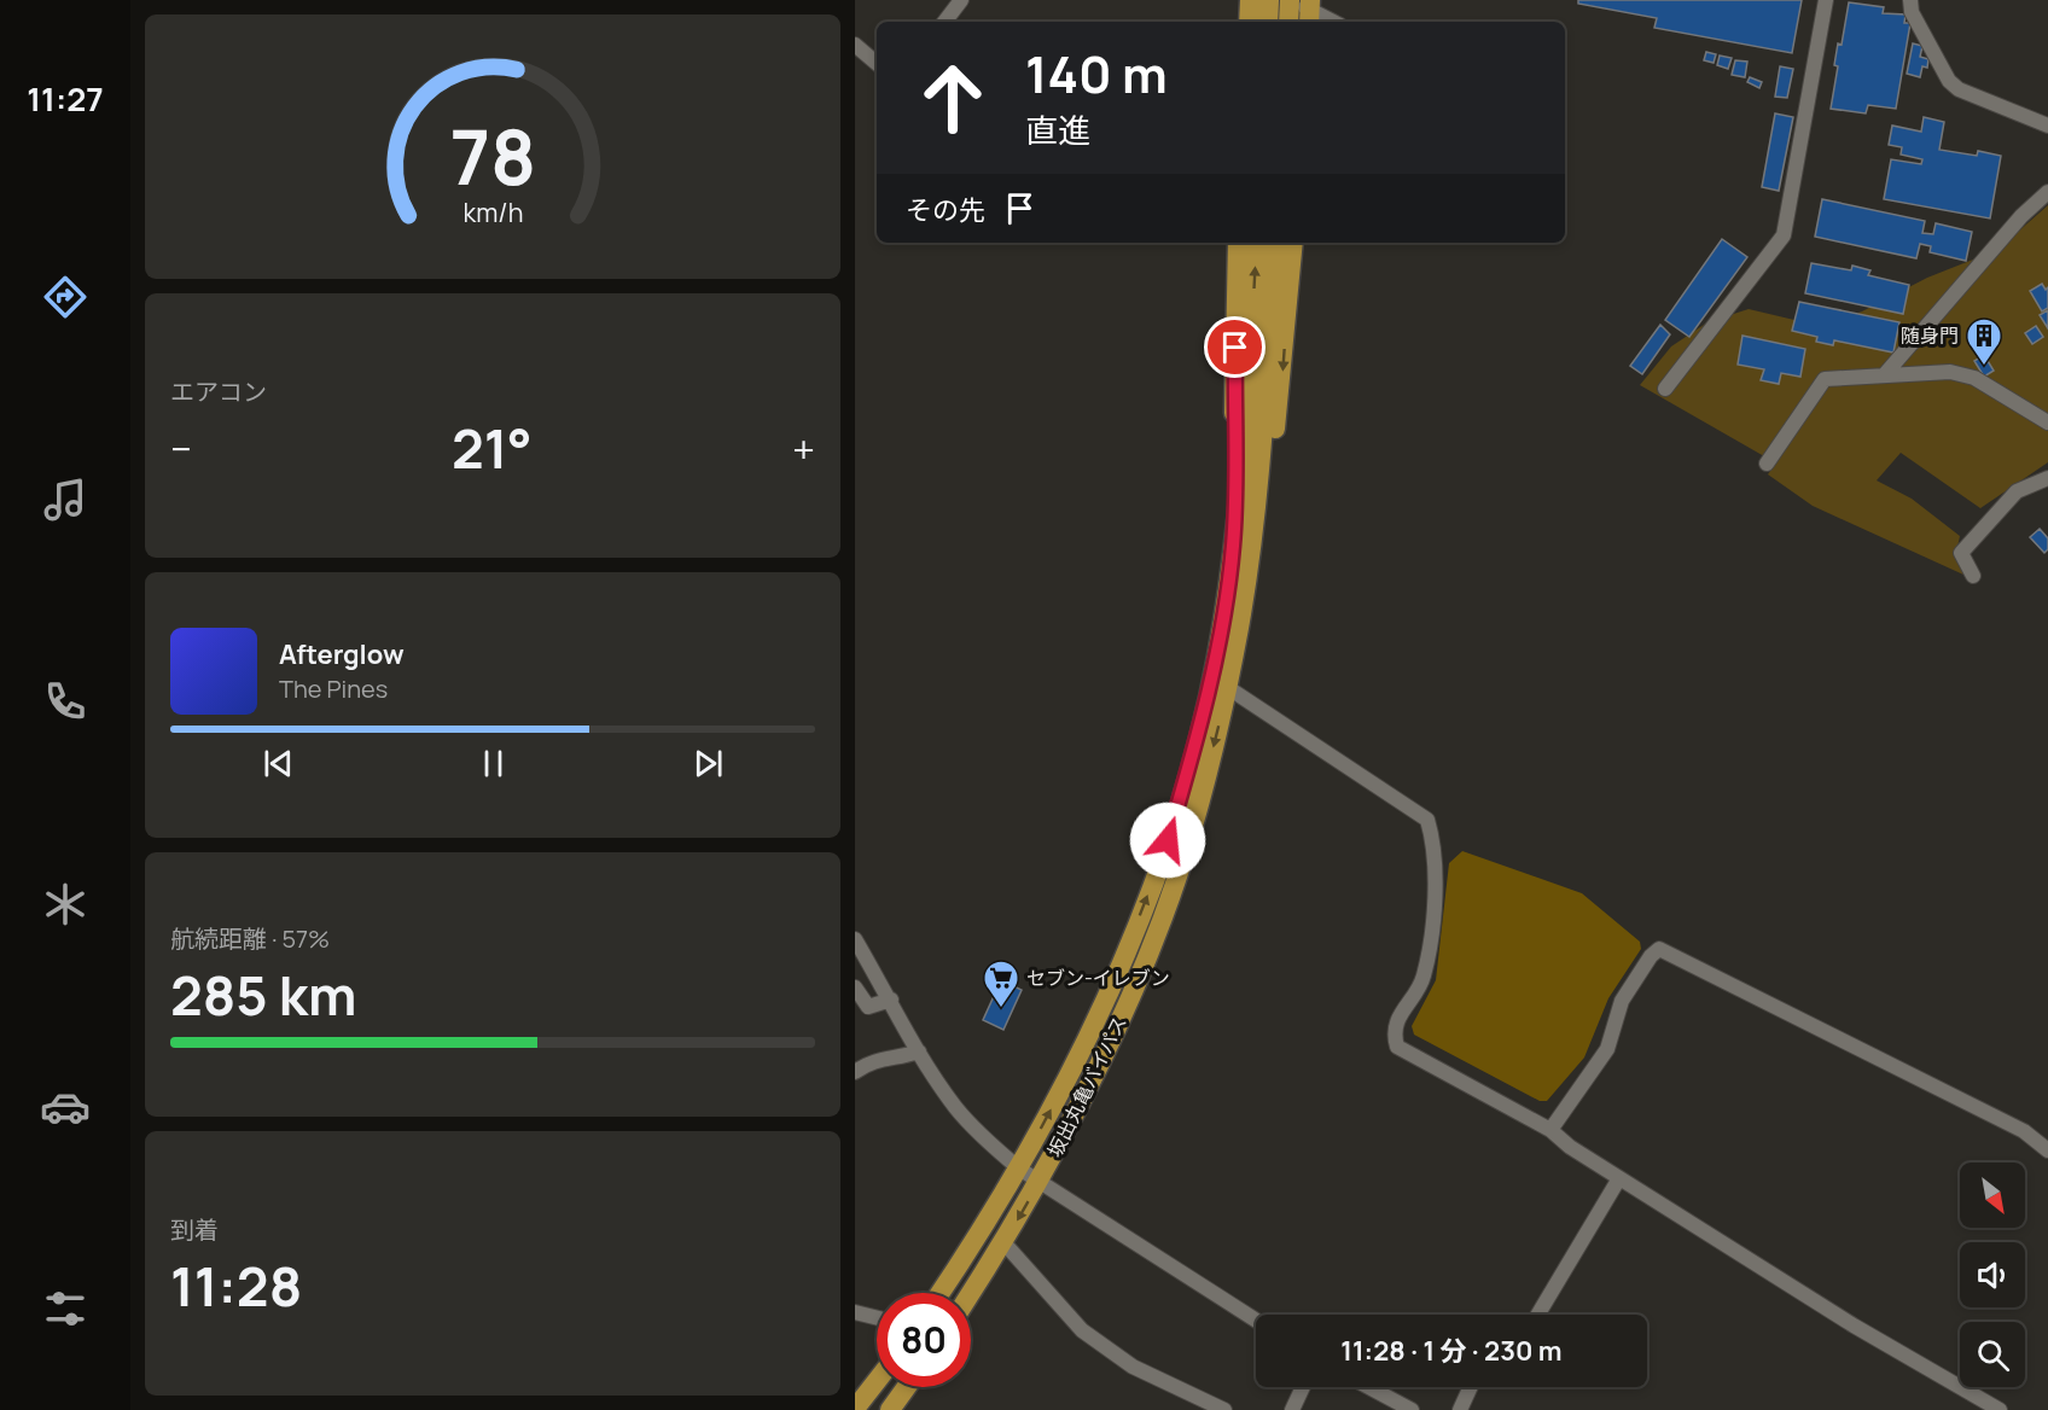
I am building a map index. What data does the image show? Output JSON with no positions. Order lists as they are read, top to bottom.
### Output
{
  "streets": {
    "highway": ["坂出丸亀バイパス"]
  },
  "places": {
    "building": ["随身門"],
    "supermarket": ["セブン-イレブン"]
  },
  "north": "bottom right",
  "page": {
    "tabs": "11:27",
    "turn": ["140 m", "直進"],
    "then": "その先",
    "tile": [
      "エアコン",
      ["航続距離 · 57%", "285 km"],
      ["到着", "11:28"]
    ],
    "heat": ["−", "21°", "+"],
    "song": ["Afterglow", "The Pines"],
    "limit": "80",
    "trip": "11:28 · 1 分 · 230 m",
    "gauge": ["78", "km/h"]
  }
}
